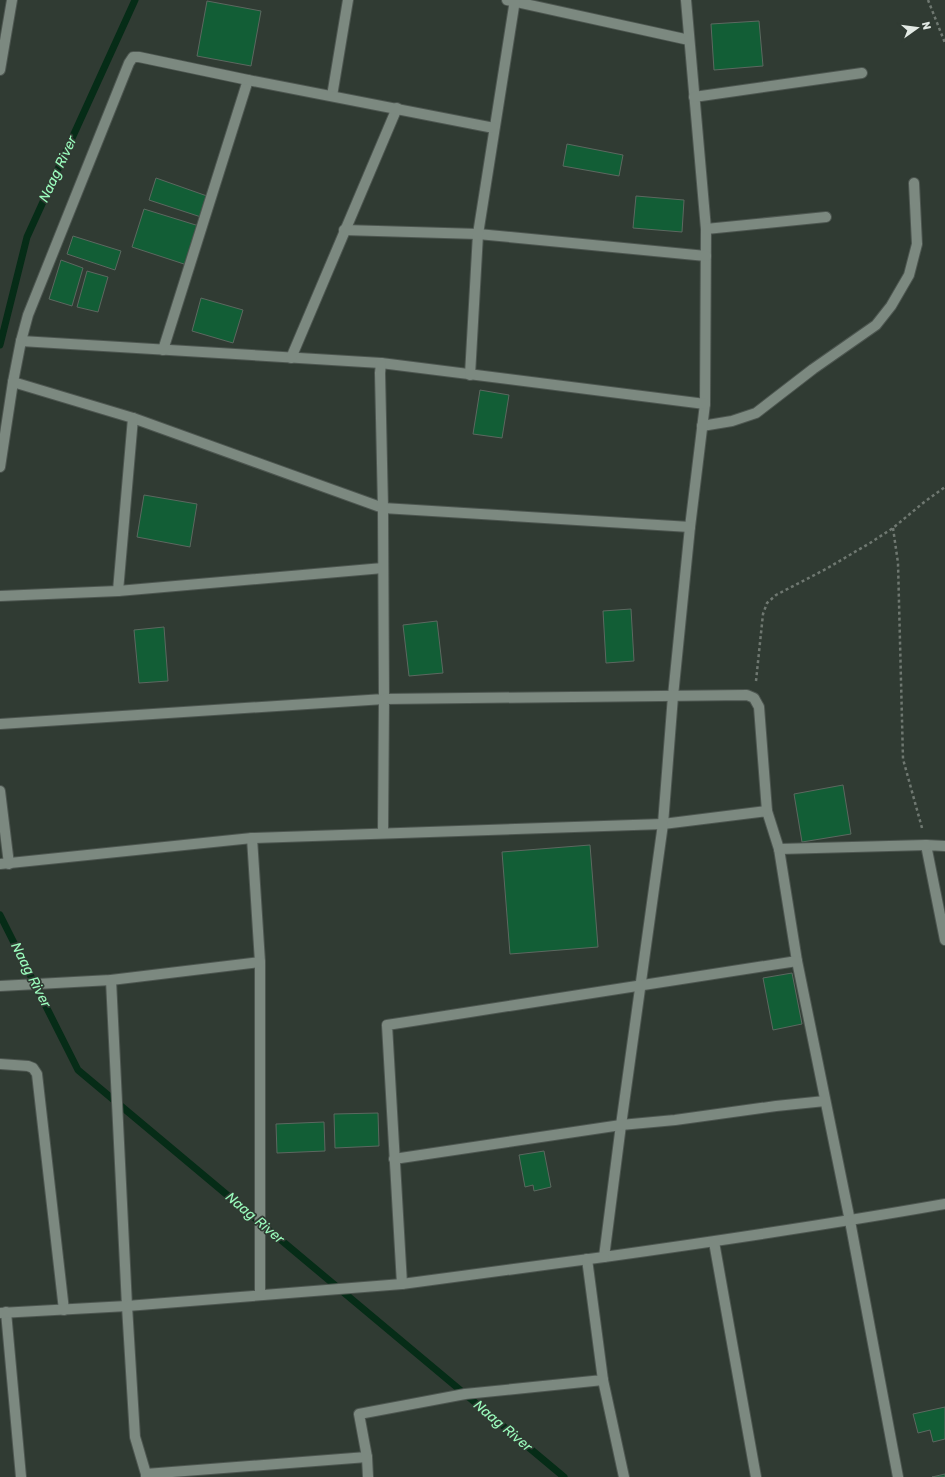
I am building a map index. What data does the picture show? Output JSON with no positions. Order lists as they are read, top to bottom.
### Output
{
  "water": ["Naag River"],
  "north": "right"
}
